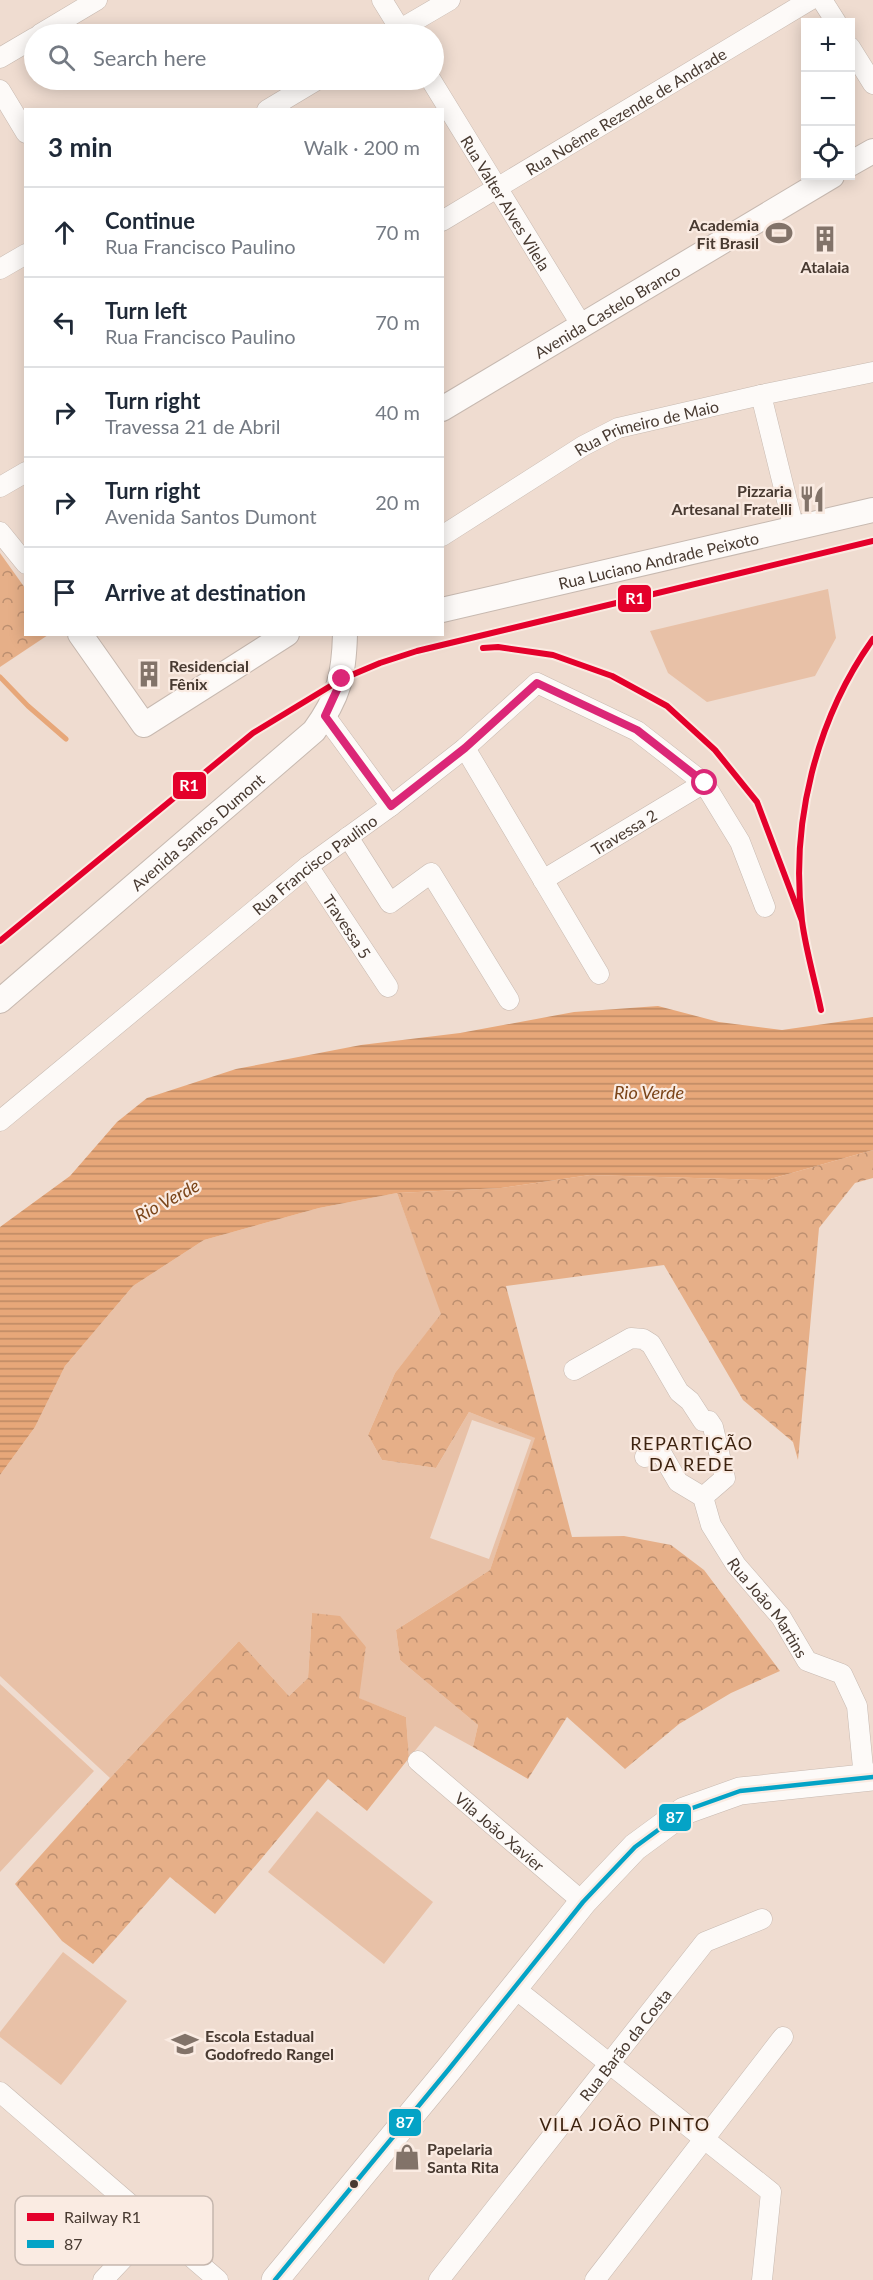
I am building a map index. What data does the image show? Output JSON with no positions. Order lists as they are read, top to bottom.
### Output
{
  "streets": {
    "street": [
      "Rua Noême Rezende de Andrade",
      "Rua Valter Alves Vilela",
      "Avenida Castelo Branco",
      "Rua Primeiro de Maio",
      "Rua Luciano Andrade Peixoto",
      "Travessa 2",
      "Avenida Santos Dumont",
      "Rua Francisco Paulino",
      "Travessa 5",
      "Rua João Martins",
      "Vila João Xavier",
      "Rua Barão da Costa"
    ]
  },
  "crossings": [
    ["Rua Noême Rezende de Andrade", "Rua Valter Alves Vilela"],
    ["Rua Valter Alves Vilela", "Avenida Castelo Branco"],
    ["Travessa 2", "Rua Francisco Paulino"],
    ["Rua Francisco Paulino", "Travessa 5"]
  ],
  "districts": ["REPARTIÇÃO DA REDE", "VILA JOÃO PINTO"],
  "water": ["Rio Verde"],
  "places": {
    "sports": ["Academia Fit Brasil"],
    "building": ["Atalaia", "Residencial Fênix"],
    "restaurant": ["Pizzaria Artesanal Fratelli"],
    "school or university": ["Escola Estadual Godofredo Rangel"],
    "shop": ["Papelaria Santa Rita"]
  },
  "lines": ["rail line R1", "transit line 87"],
  "legend": ["Railway R1", "87"],
  "page": {
    "map_buttons": ["+", "−"],
    "search": "Search here",
    "heading": ["3 min", "Walk · 200 m"],
    "list": [
      ["Continue", "Rua Francisco Paulino", "70 m"],
      ["Turn left", "Rua Francisco Paulino", "70 m"],
      ["Turn right", "Travessa 21 de Abril", "40 m"],
      ["Turn right", "Avenida Santos Dumont", "20 m"],
      "Arrive at destination"
    ]
  }
}
